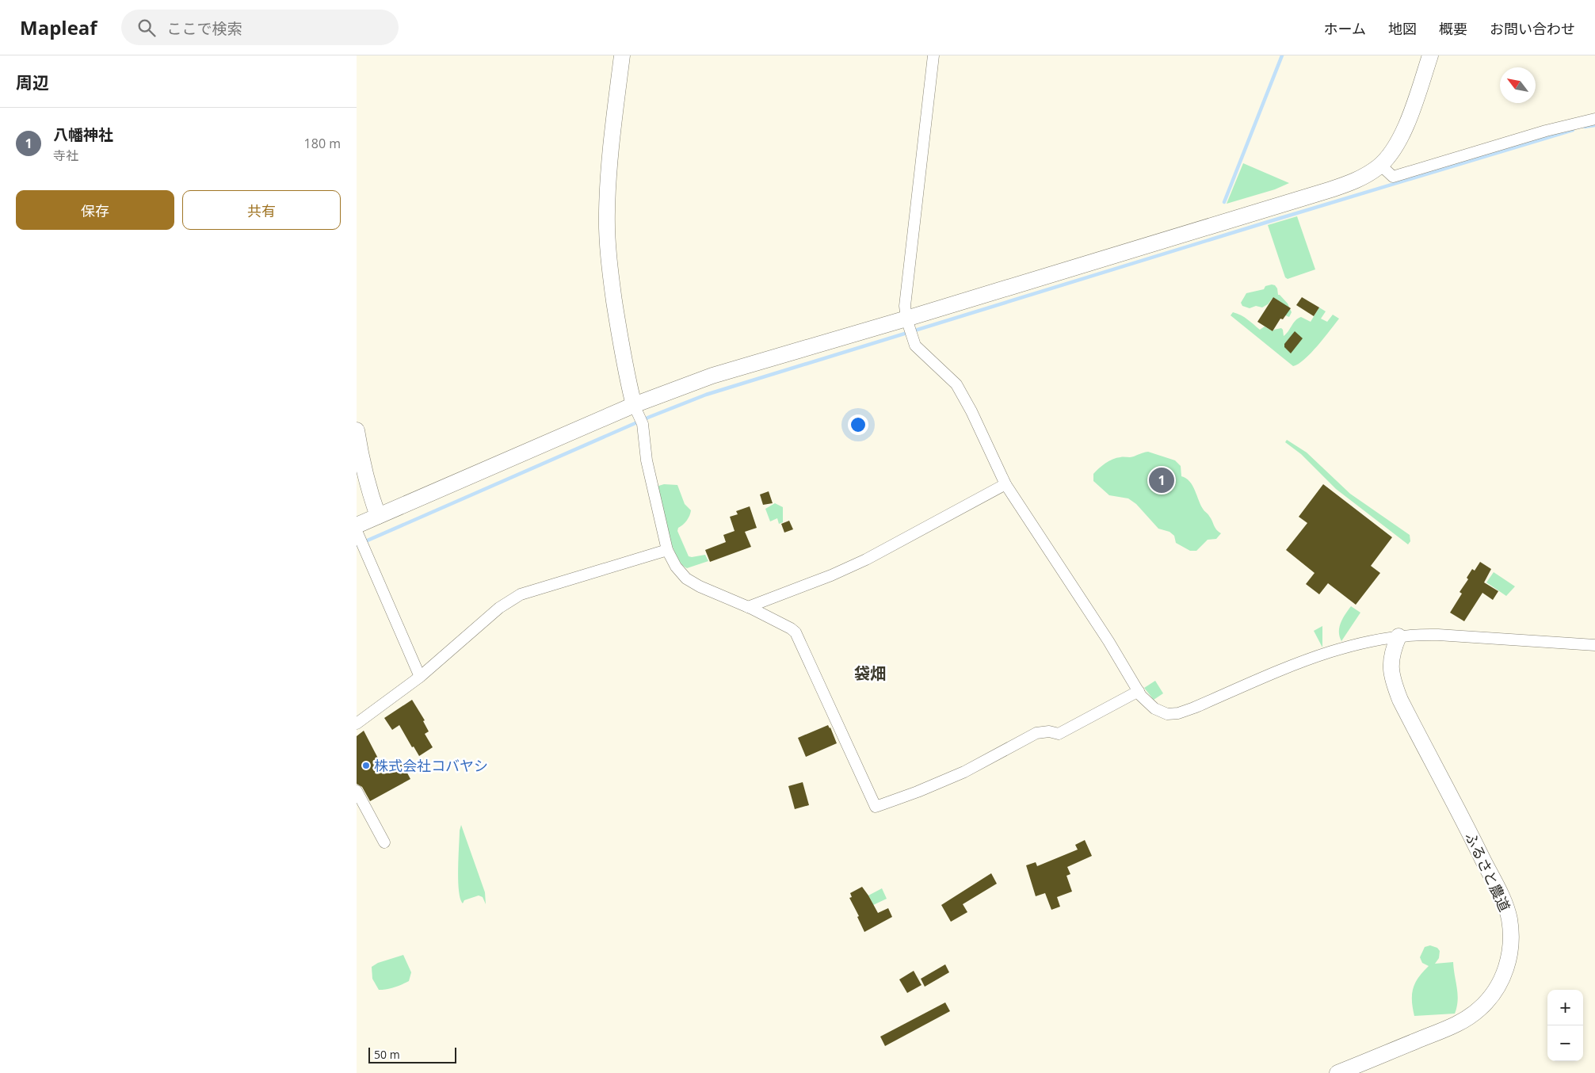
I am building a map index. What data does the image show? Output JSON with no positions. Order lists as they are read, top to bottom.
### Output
{
  "streets": {
    "street": ["ふるさと農道"]
  },
  "districts": ["袋畑"],
  "places": ["株式会社コバヤシ"],
  "scale_bar": "50 m",
  "north": "top left",
  "page": {
    "header": "Mapleaf",
    "search": "ここで検索",
    "nav": [
      "ホーム",
      "地図",
      "概要",
      "お問い合わせ"
    ],
    "heading": "周辺",
    "list": [
      {
        "mark": "1",
        "name": "八幡神社",
        "note": "寺社",
        "value": "180 m"
      }
    ],
    "buttons": ["保存", "共有"],
    "pins": "1",
    "map_buttons": ["+", "−"],
    "scale": "50 m"
  }
}
